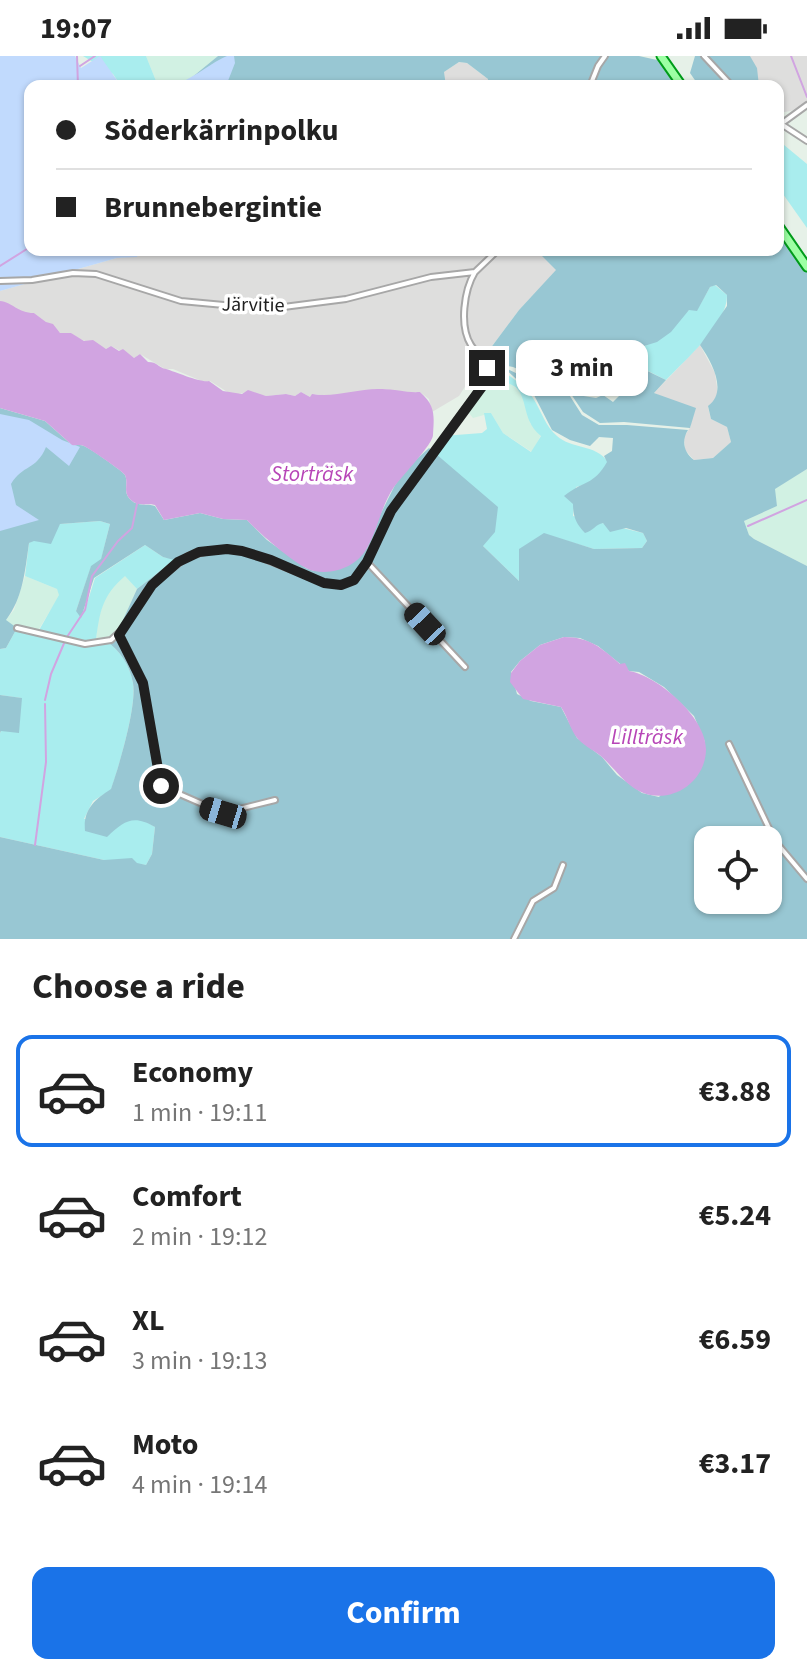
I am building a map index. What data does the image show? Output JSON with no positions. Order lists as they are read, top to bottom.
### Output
{
  "streets": {
    "street": ["Järvitie"]
  },
  "water": ["Storträsk", "Lillträsk"],
  "page": {
    "status": "19:07",
    "banner": ["Söderkärrinpolku", "Brunnebergintie"],
    "bubble": "3 min",
    "heading": "Choose a ride",
    "list": [
      {
        "name": "Economy",
        "note": "1 min · 19:11",
        "value": "€3.88"
      },
      {
        "name": "Comfort",
        "note": "2 min · 19:12",
        "value": "€5.24"
      },
      {
        "name": "XL",
        "note": "3 min · 19:13",
        "value": "€6.59"
      },
      {
        "name": "Moto",
        "note": "4 min · 19:14",
        "value": "€3.17"
      }
    ],
    "buttons": "Confirm"
  }
}
